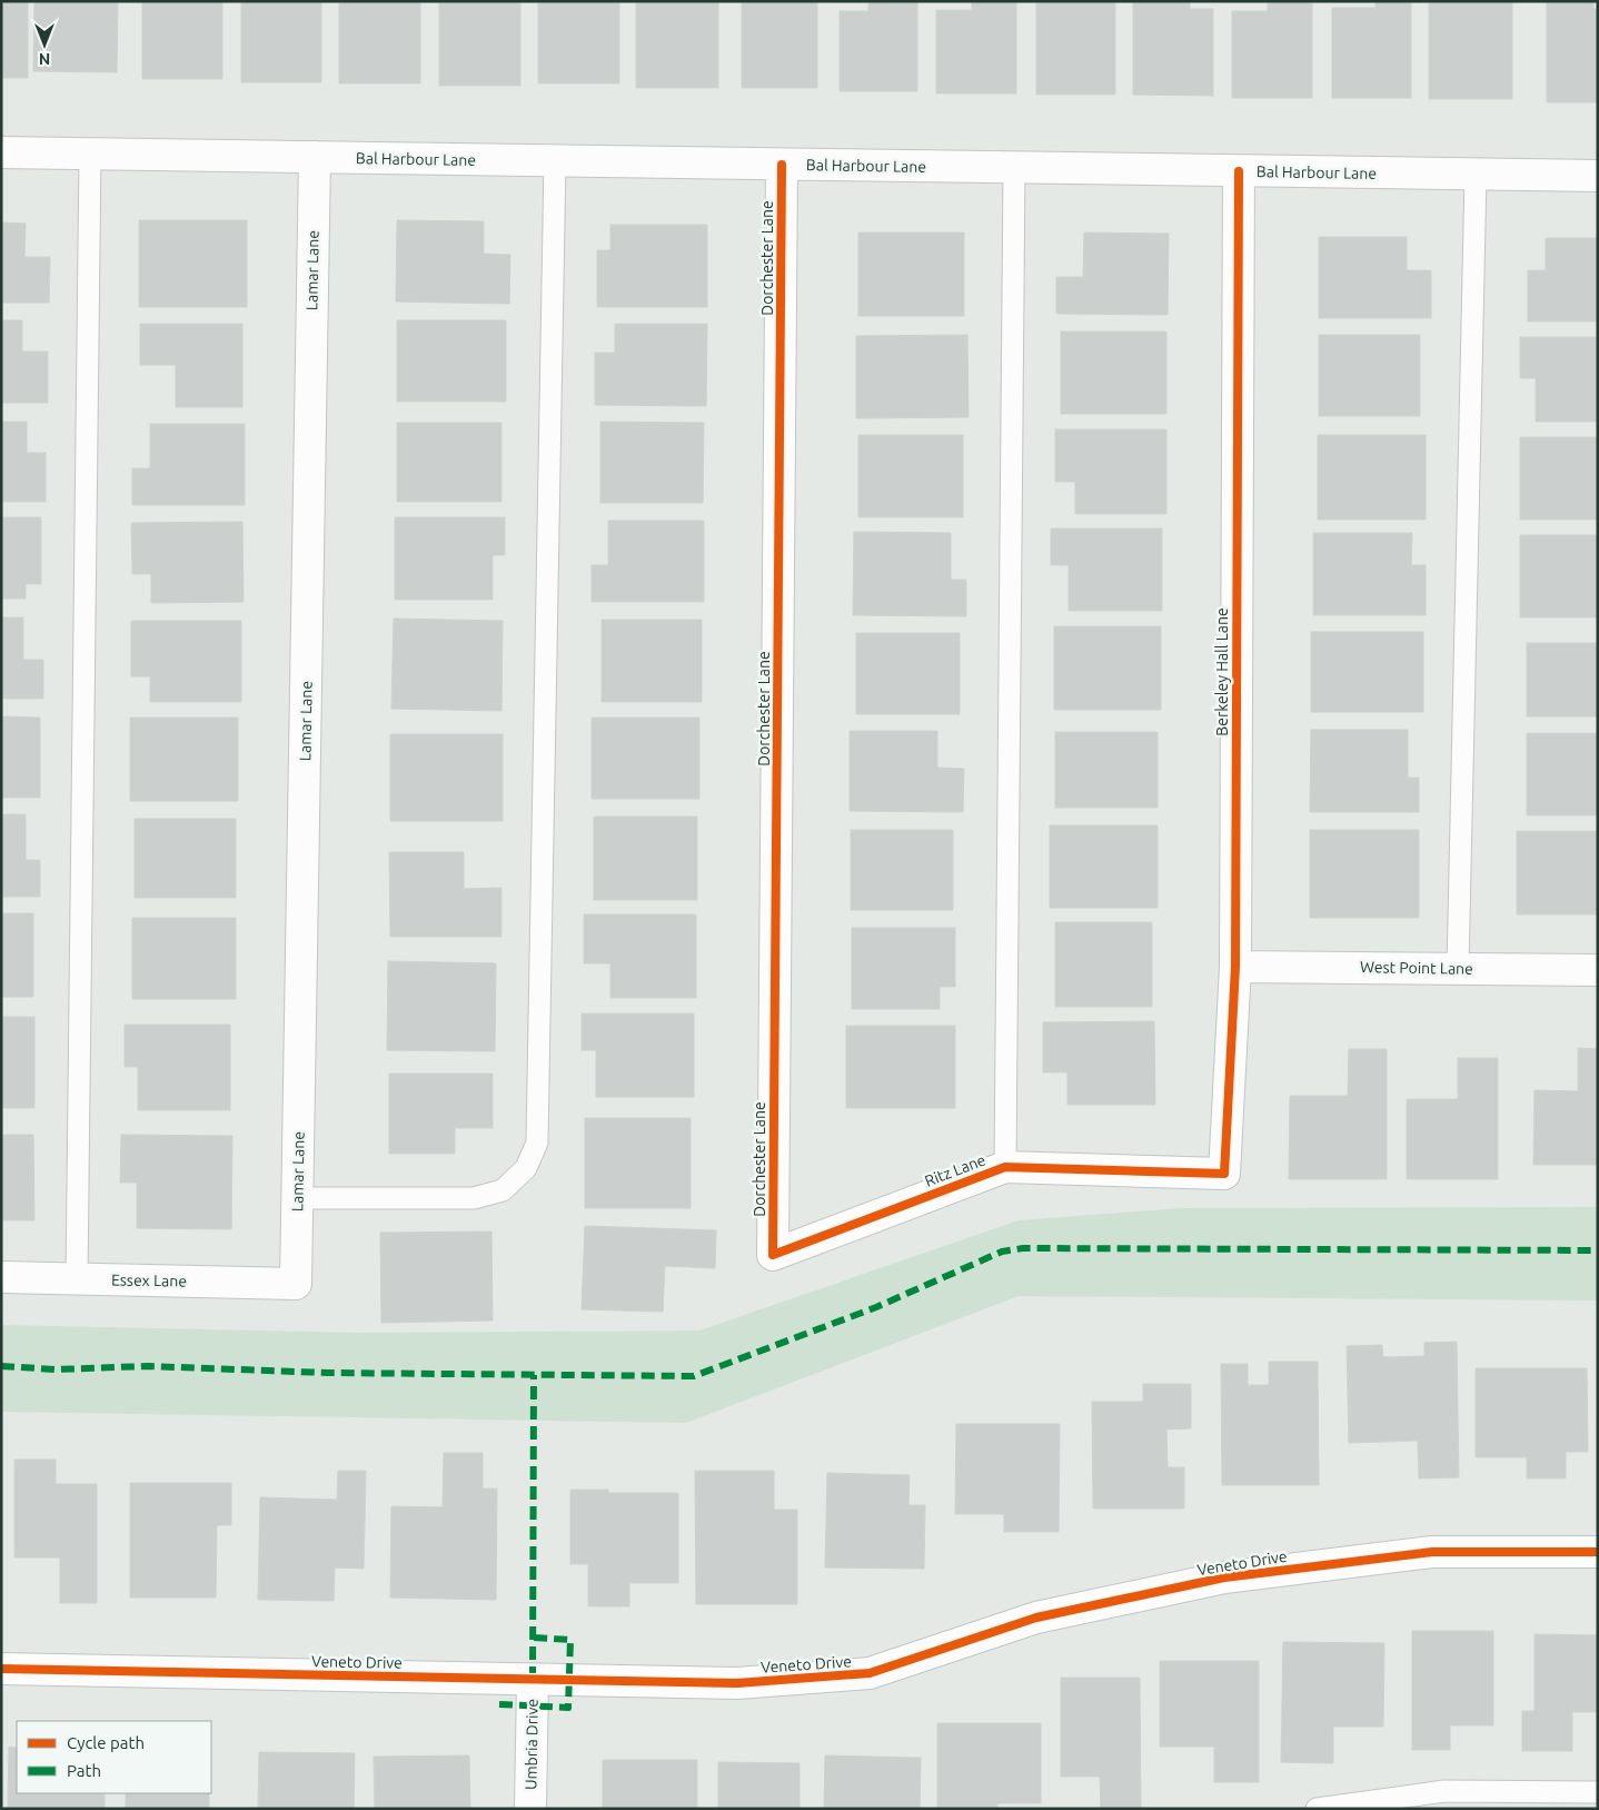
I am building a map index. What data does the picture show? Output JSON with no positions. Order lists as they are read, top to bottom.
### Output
{
  "streets": {
    "street": [
      "Bal Harbour Lane",
      "Dorchester Lane",
      "Lamar Lane",
      "Berkeley Hall Lane",
      "West Point Lane",
      "Ritz Lane",
      "Essex Lane",
      "Veneto Drive",
      "Umbria Drive"
    ]
  },
  "crossings": [
    ["Bal Harbour Lane", "Dorchester Lane"],
    ["Bal Harbour Lane", "Lamar Lane"],
    ["Bal Harbour Lane", "Berkeley Hall Lane"],
    ["Dorchester Lane", "Ritz Lane"],
    ["Lamar Lane", "Essex Lane"],
    ["Berkeley Hall Lane", "West Point Lane"],
    ["Berkeley Hall Lane", "Ritz Lane"],
    ["Veneto Drive", "Umbria Drive"]
  ],
  "legend": ["Cycle path", "Path"],
  "north": "bottom"
}
